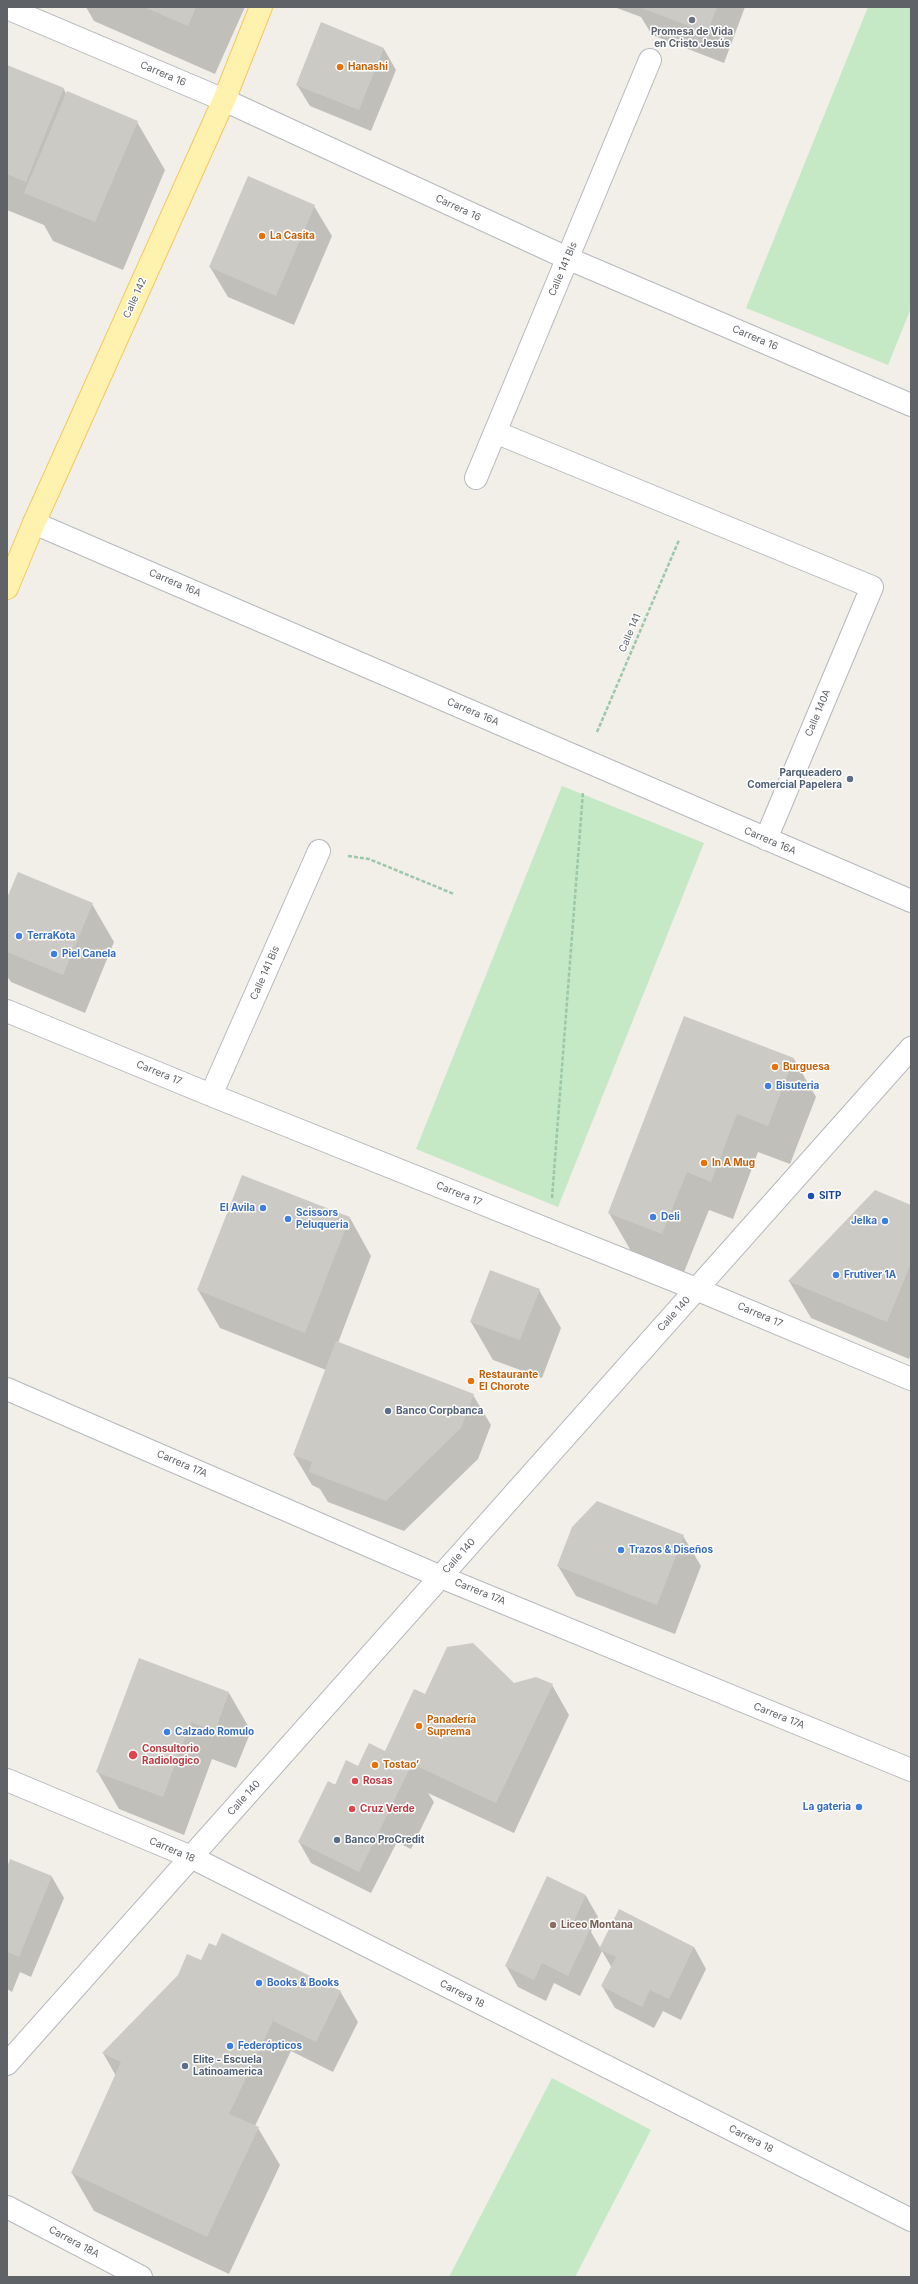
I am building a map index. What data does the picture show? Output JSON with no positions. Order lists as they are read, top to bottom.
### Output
{
  "streets": {
    "main road": ["Calle 142"],
    "street": [
      "Carrera 16",
      "Calle 141 Bis",
      "Carrera 16A",
      "Calle 140A",
      "Carrera 17",
      "Calle 140",
      "Carrera 17A",
      "Carrera 18",
      "Carrera 18A"
    ],
    "path": ["Calle 141"]
  },
  "crossings": [
    ["Carrera 16", "Calle 141 Bis"],
    ["Carrera 16", "Calle 142"],
    ["Calle 141 Bis", "Carrera 17"],
    ["Calle 142", "Carrera 16A"],
    ["Carrera 16A", "Calle 141"],
    ["Carrera 16A", "Calle 140A"],
    ["Calle 141", "Calle 140A"],
    ["Calle 141", "Carrera 17"],
    ["Carrera 17", "Calle 140"],
    ["Calle 140", "Carrera 17A"],
    ["Calle 140", "Carrera 18"]
  ],
  "places": [
    "Promesa de Vida en Cristo Jesús",
    "Hanashi",
    "La Casita",
    "Parqueadero Comercial Papelera",
    "TerraKota",
    "Piel Canela",
    "Burguesa",
    "Bisuteria",
    "In A Mug",
    "SITP",
    "El Avila",
    "Deli",
    "Scissors Peluqueria",
    "Jelka",
    "Frutiver 1A",
    "Restaurante El Chorote",
    "Banco Corpbanca",
    "Trazos & Diseños",
    "Panadería Suprema",
    "Calzado Romulo",
    "Consultorio Radiologico",
    "Tostao’",
    "Rosas",
    "La gateria",
    "Cruz Verde",
    "Banco ProCredit",
    "Liceo Montana",
    "Books & Books",
    "Federópticos",
    "Elite - Escuela Latinoamerica"
  ]
}
